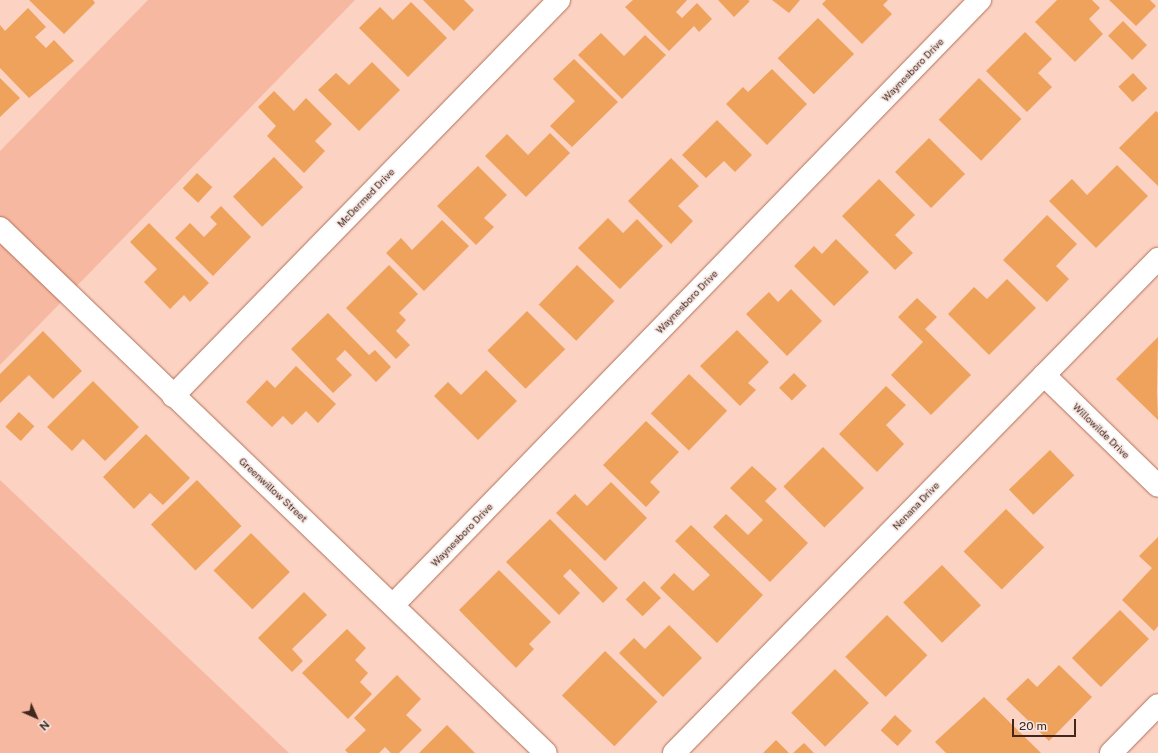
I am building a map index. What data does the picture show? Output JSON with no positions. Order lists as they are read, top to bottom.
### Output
{
  "streets": {
    "street": [
      "Waynesboro Drive",
      "McDermed Drive",
      "Willowilde Drive",
      "Greenwillow Street",
      "Nenana Drive"
    ]
  },
  "crossings": [
    ["Waynesboro Drive", "Greenwillow Street"],
    ["McDermed Drive", "Greenwillow Street"],
    ["Willowilde Drive", "Nenana Drive"]
  ],
  "scale_bar": "20 m",
  "north": "bottom right"
}
